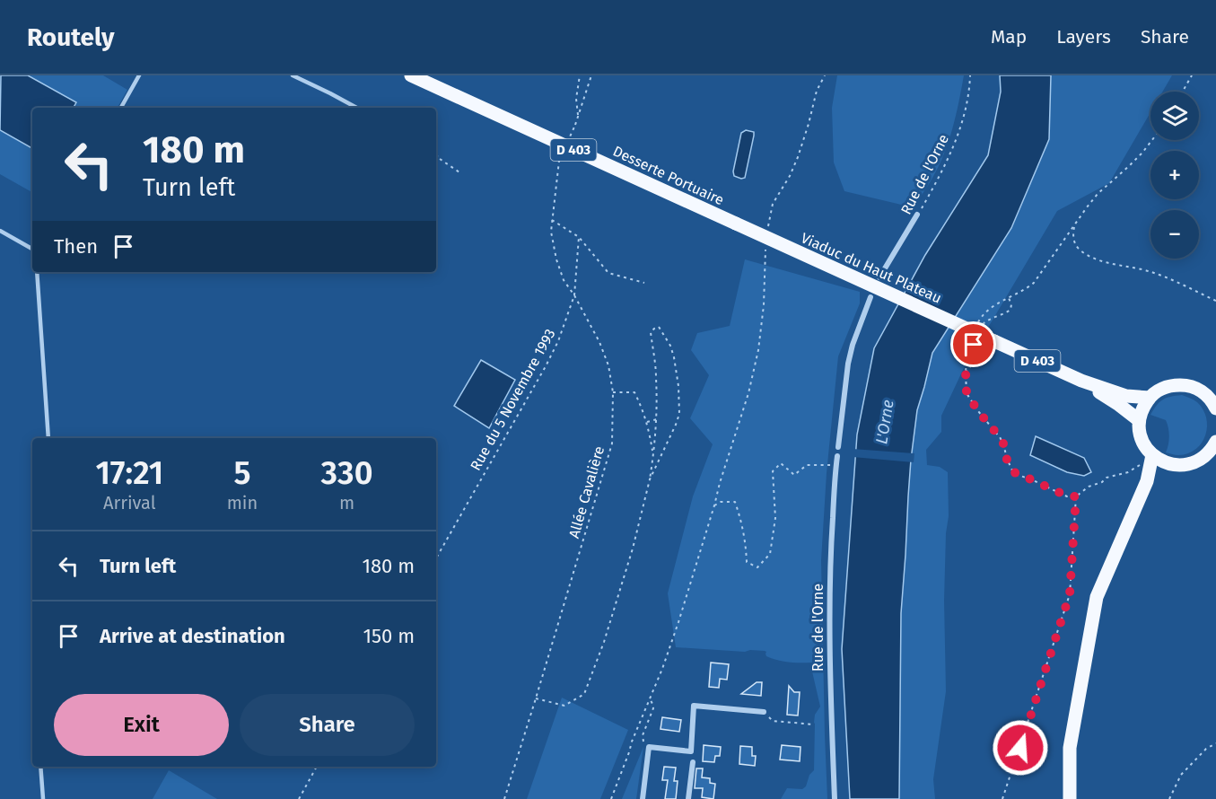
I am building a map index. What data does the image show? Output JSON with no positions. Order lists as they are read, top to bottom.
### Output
{
  "streets": {
    "main road": ["D 403", "Desserte Portuaire", "Viaduc du Haut Plateau"],
    "street": ["Rue de l'Orne"],
    "path": ["Rue du 5 Novembre 1993", "Allée Cavalière"]
  },
  "crossings": [
    ["D 403", "Viaduc du Haut Plateau"],
    ["Desserte Portuaire", "Viaduc du Haut Plateau"],
    ["Rue du 5 Novembre 1993", "Allée Cavalière"]
  ],
  "water": ["L'Orne"],
  "page": {
    "header": "Routely",
    "nav": ["Map", "Layers", "Share"],
    "map_buttons": ["+", "−"],
    "turn": ["180 m", "Turn left"],
    "then": "Then",
    "eta": [
      "17:21",
      "Arrival",
      "5",
      "min",
      "330",
      "m"
    ],
    "list": [
      {
        "name": "Turn left",
        "value": "180 m"
      },
      {
        "name": "Arrive at destination",
        "value": "150 m"
      }
    ],
    "buttons": ["Exit", "Share"]
  }
}
